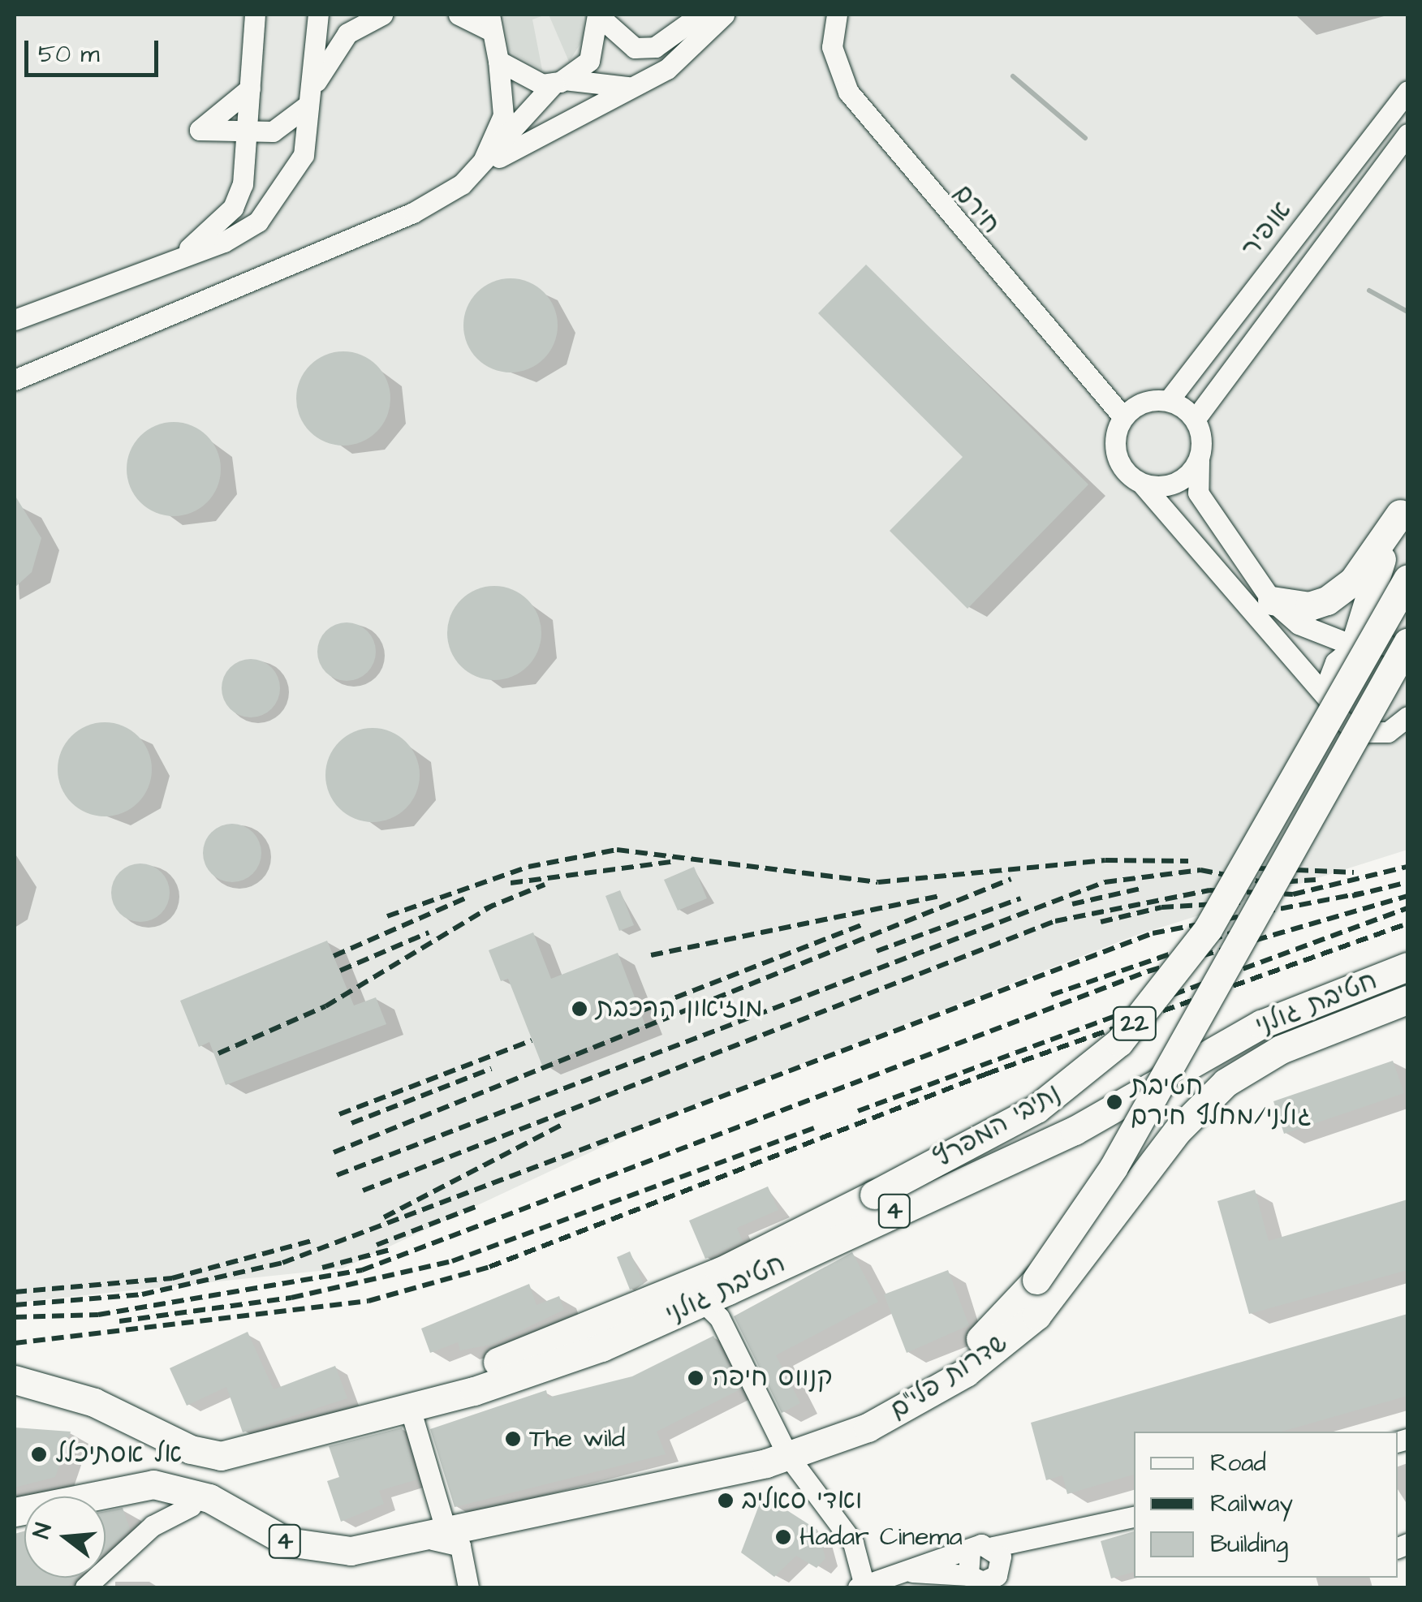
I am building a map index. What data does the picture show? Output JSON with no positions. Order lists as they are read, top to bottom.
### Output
{
  "streets": {
    "highway": [
      "חטיבת גולני",
      "22",
      "נתיבי המפרץ",
      "4",
      "שדרות פלי\"ם"
    ],
    "street": ["חירם", "אופיר"]
  },
  "crossings": [
    ["חירם", "אופיר"],
    ["חטיבת גולני", "נתיבי המפרץ"],
    ["22", "שדרות פלי\"ם"]
  ],
  "places": [
    "מוזיאון הרכבת",
    "חטיבת גולני/מחלף חירם",
    "קנווס חיפה",
    "The wild",
    "אל אסתיכלל",
    "ואדי סאליב",
    "Hadar Cinema"
  ],
  "legend": ["Road", "Railway", "Building"],
  "scale_bar": "50 m",
  "north": "left"
}
